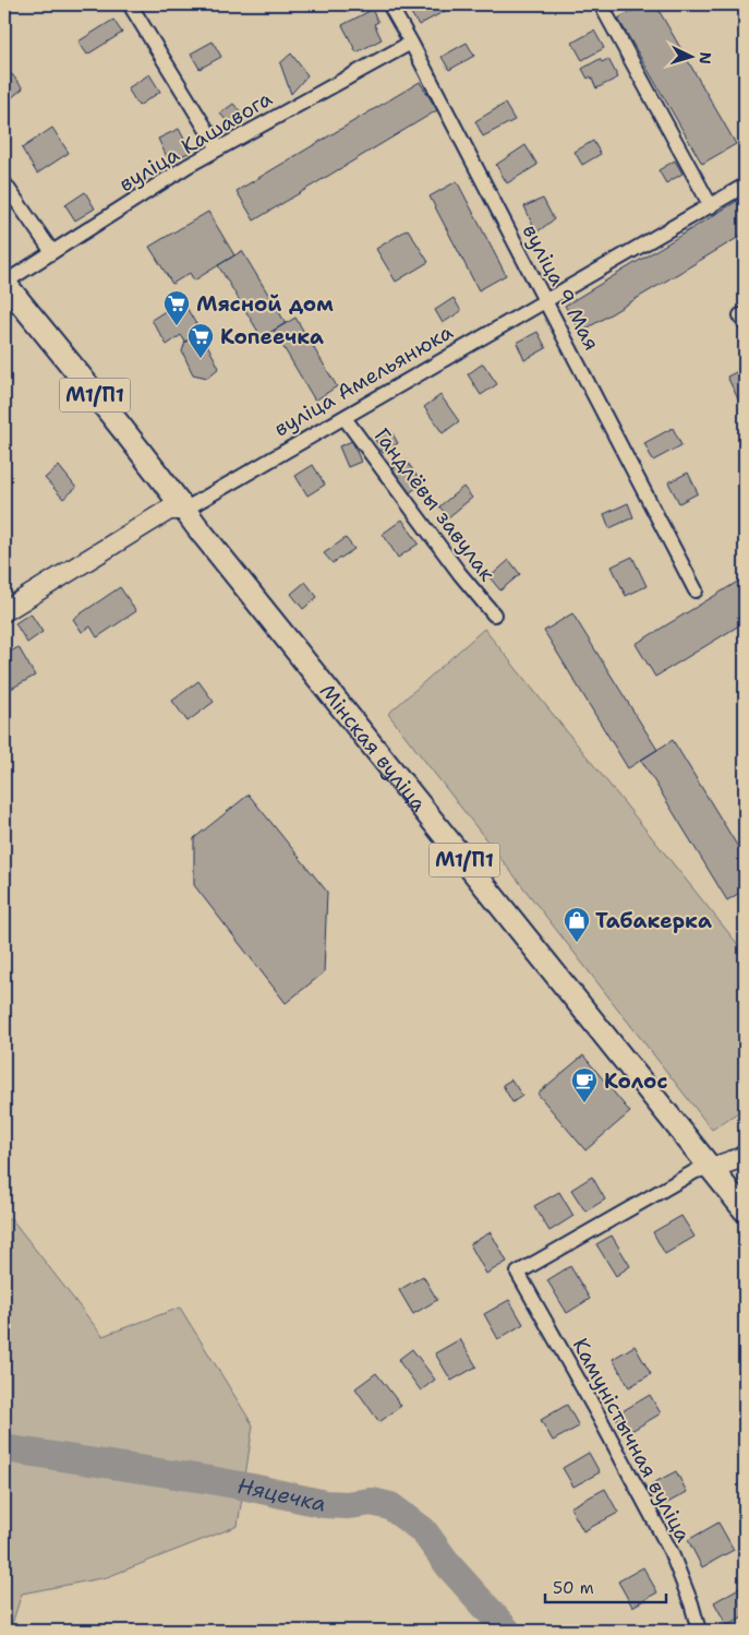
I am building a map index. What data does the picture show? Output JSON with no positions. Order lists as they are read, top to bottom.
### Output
{
  "streets": {
    "main road": ["М1/П1", "Мінская вуліца"],
    "street": [
      "вуліца Кашавога",
      "вуліца 9 Мая",
      "вуліца Амельянюка",
      "Гандлёвы завулак",
      "Камуністычная вуліца"
    ]
  },
  "crossings": [
    ["вуліца Кашавога", "вуліца 9 Мая"],
    ["вуліца Кашавога", "Мінская вуліца"],
    ["вуліца 9 Мая", "вуліца Амельянюка"],
    ["вуліца Амельянюка", "Гандлёвы завулак"],
    ["вуліца Амельянюка", "Мінская вуліца"],
    ["Мінская вуліца", "Камуністычная вуліца"]
  ],
  "water": ["Няцечка"],
  "places": {
    "supermarket": ["Мясной дом", "Копеечка"],
    "shop": ["Табакерка"],
    "cafe": ["Колос"]
  },
  "scale_bar": "50 m",
  "north": "right"
}
